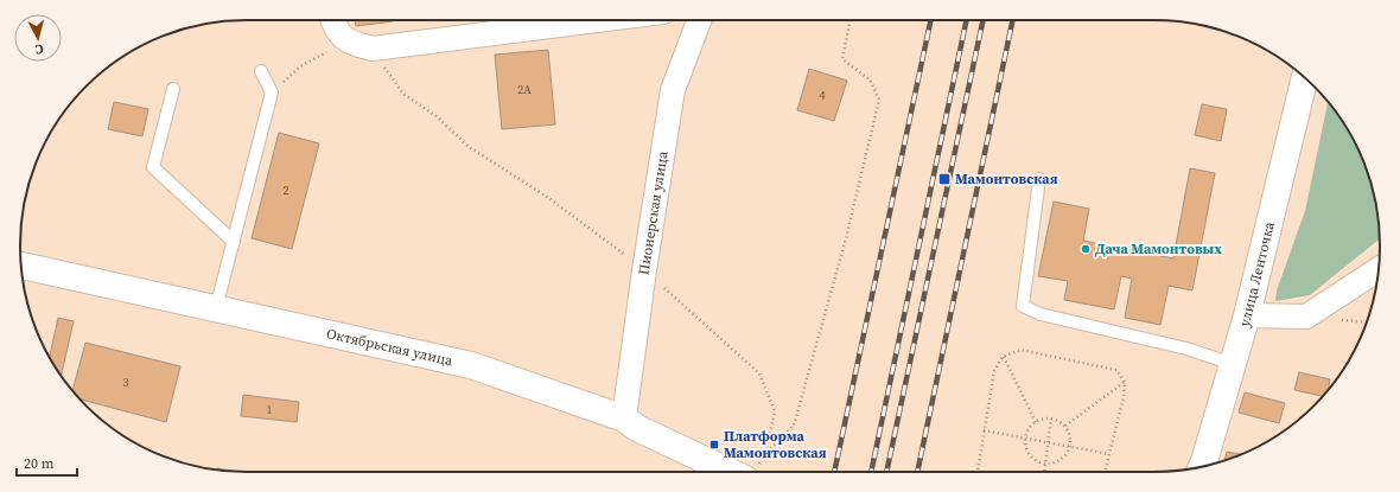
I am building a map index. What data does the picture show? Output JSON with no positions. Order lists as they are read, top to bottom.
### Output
{
  "streets": {
    "street": ["Пионерская улица", "улица Ленточка", "Октябрьская улица"]
  },
  "crossings": [
    ["Пионерская улица", "Октябрьская улица"]
  ],
  "places": {
    "transit": ["Мамонтовская", "Платформа Мамонтовская"],
    "other": ["Дача Мамонтовых"]
  },
  "house_numbers": [
    "2А",
    "4",
    "2",
    "3",
    "1"
  ],
  "scale_bar": "20 m",
  "north": "bottom"
}
